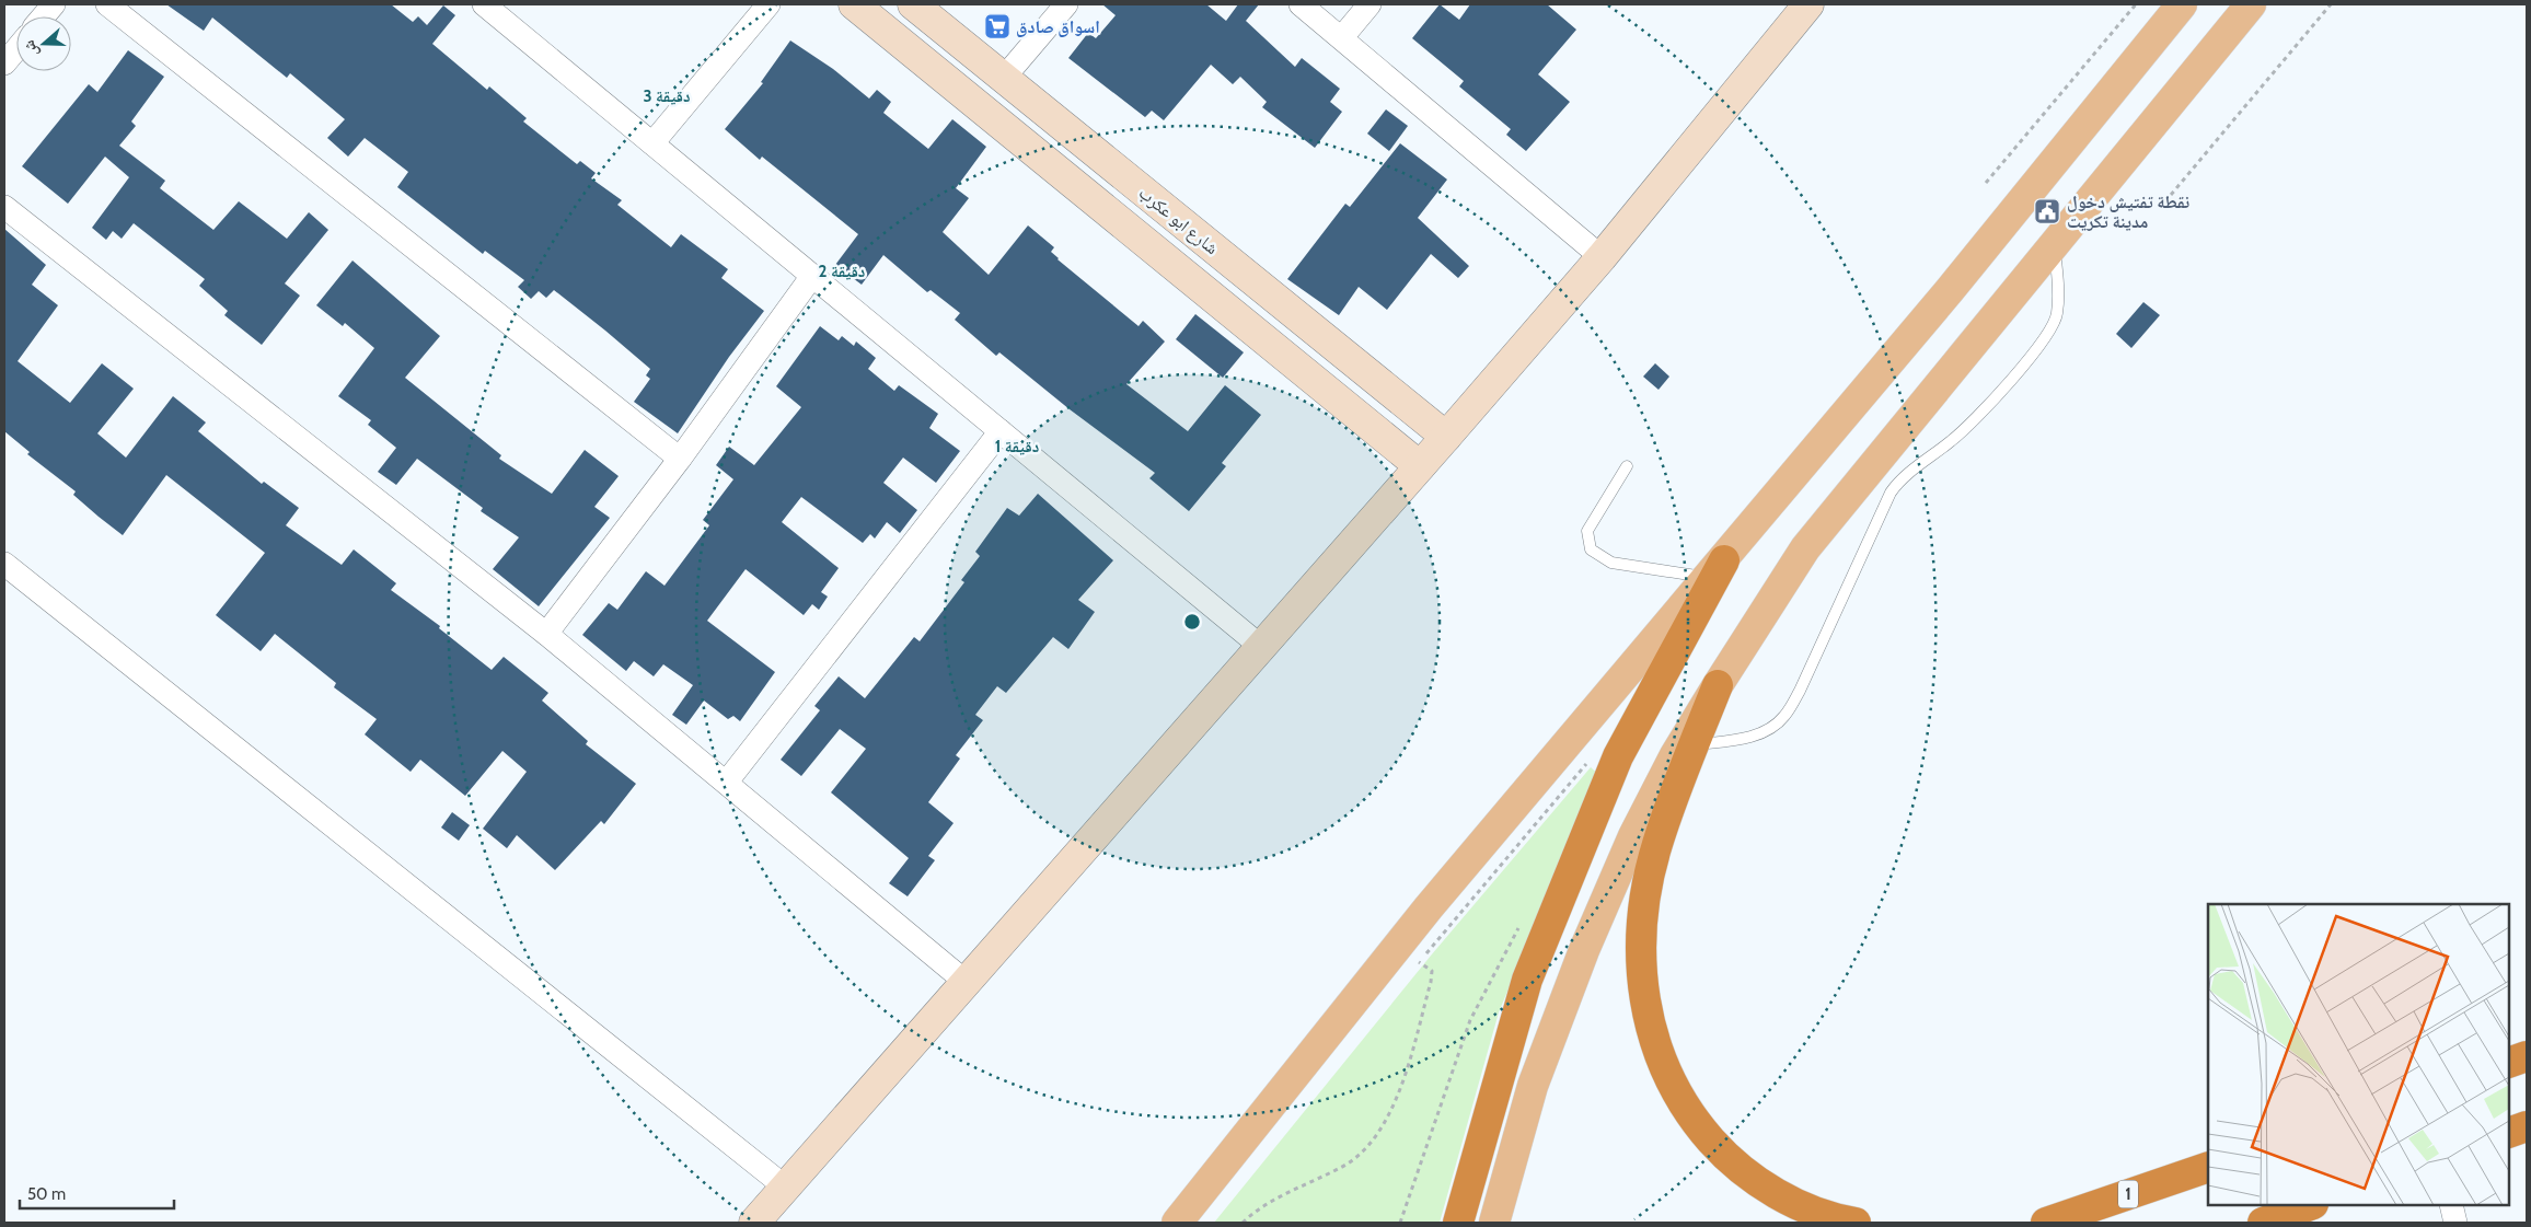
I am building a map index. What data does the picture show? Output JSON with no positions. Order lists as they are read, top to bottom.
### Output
{
  "streets": {
    "highway": ["1"],
    "street": ["شارع ابو عكرب"]
  },
  "places": {
    "supermarket": ["اسواق صادق"],
    "public building": ["نقطة تفتيش دخول مدينة تكريت"]
  },
  "scale_bar": "50 m",
  "north": "left",
  "rings": ["3 دقيقة", "2 دقيقة", "1 دقيقة"]
}
